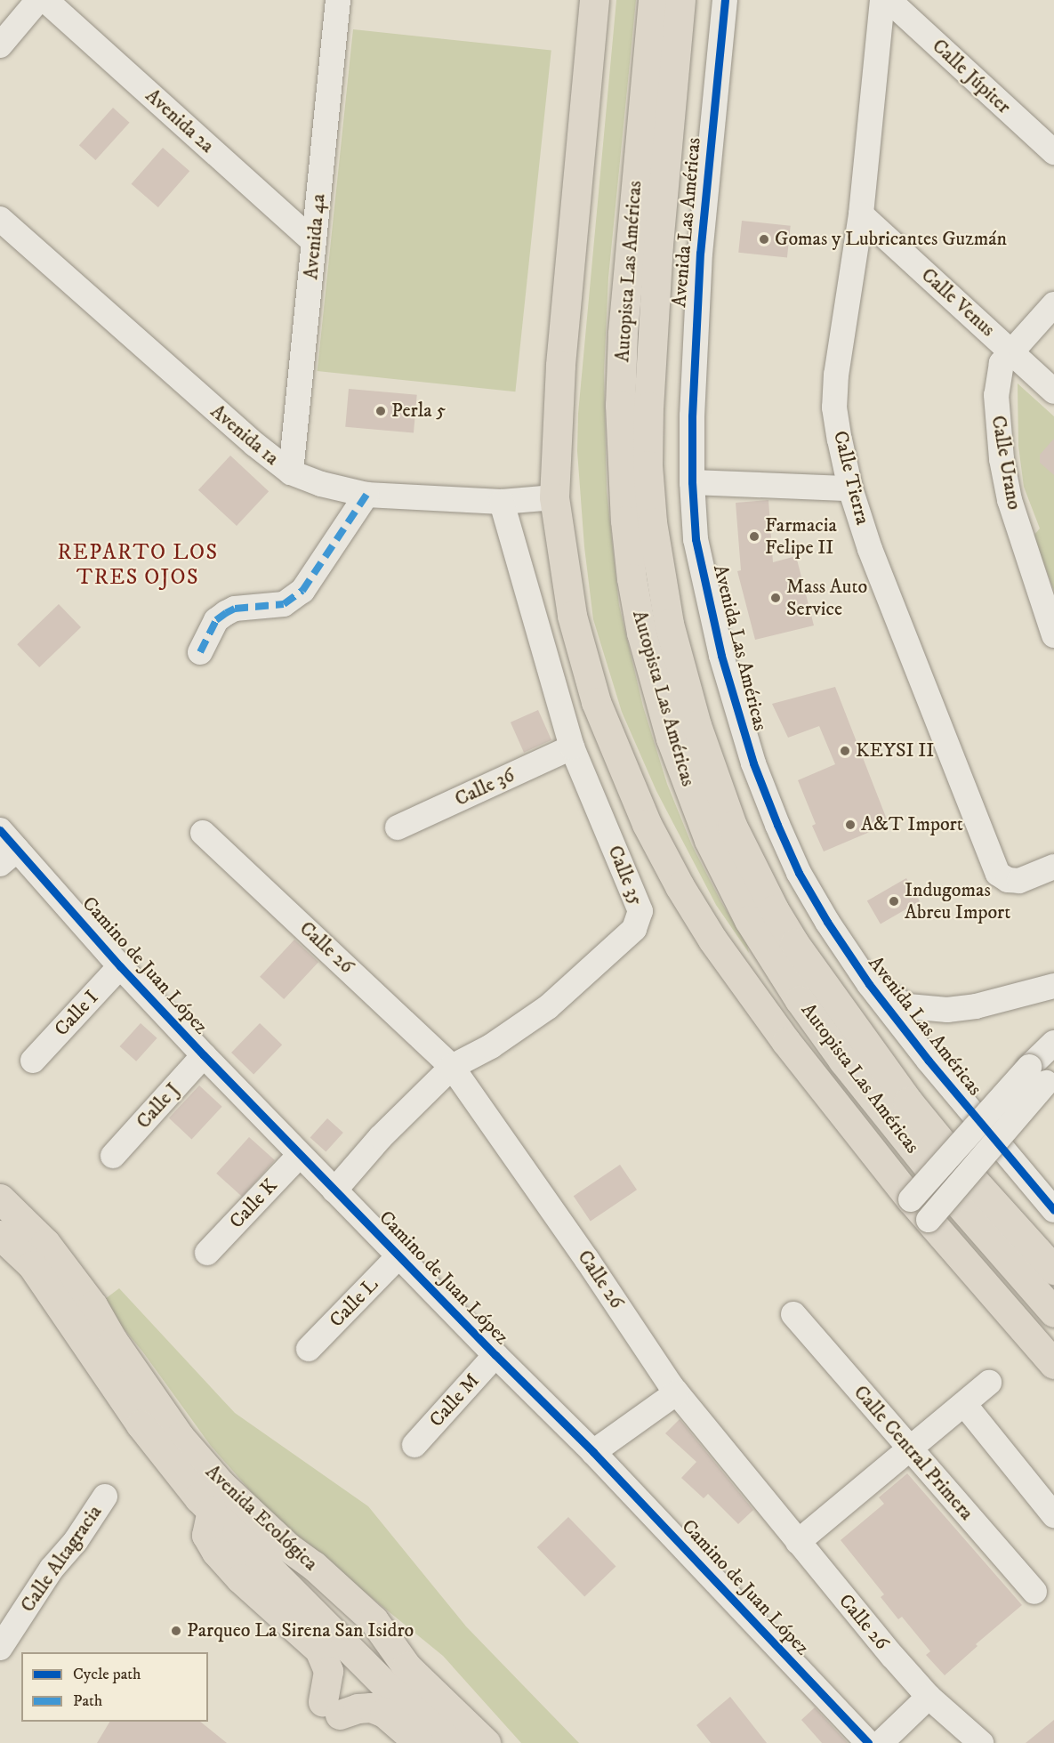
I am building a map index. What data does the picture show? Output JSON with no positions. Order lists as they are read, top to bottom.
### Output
{
  "streets": {
    "main road": ["Autopista Las Américas", "Avenida Ecológica"],
    "street": [
      "Calle Júpiter",
      "Avenida 2a",
      "Avenida Las Américas",
      "Avenida 4a",
      "Calle Venus",
      "Avenida 1a",
      "Calle Urano",
      "Calle Tierra",
      "Calle 36",
      "Calle 35",
      "Calle 26",
      "Camino de Juan López",
      "Calle I",
      "Calle J",
      "Calle K",
      "Calle L",
      "Calle M",
      "Calle Central Primera",
      "Calle Altagracia"
    ]
  },
  "crossings": [
    ["Avenida 2a", "Avenida 4a"],
    ["Avenida 4a", "Avenida 1a"],
    ["Calle Venus", "Calle Urano"],
    ["Calle Venus", "Calle Tierra"],
    ["Avenida 1a", "Calle 35"],
    ["Calle 36", "Calle 35"],
    ["Calle 35", "Calle 26"],
    ["Calle 35", "Camino de Juan López"],
    ["Camino de Juan López", "Calle I"],
    ["Camino de Juan López", "Calle J"],
    ["Camino de Juan López", "Calle K"],
    ["Camino de Juan López", "Calle L"],
    ["Camino de Juan López", "Calle M"]
  ],
  "districts": ["REPARTO LOS TRES OJOS"],
  "places": [
    "Gomas y Lubricantes Guzmán",
    "Perla 5",
    "Farmacia Felipe II",
    "Mass Auto Service",
    "KEYSI II",
    "A&T Import",
    "Indugomas Abreu Import",
    "Parqueo La Sirena San Isidro"
  ],
  "legend": ["Cycle path", "Path"]
}
